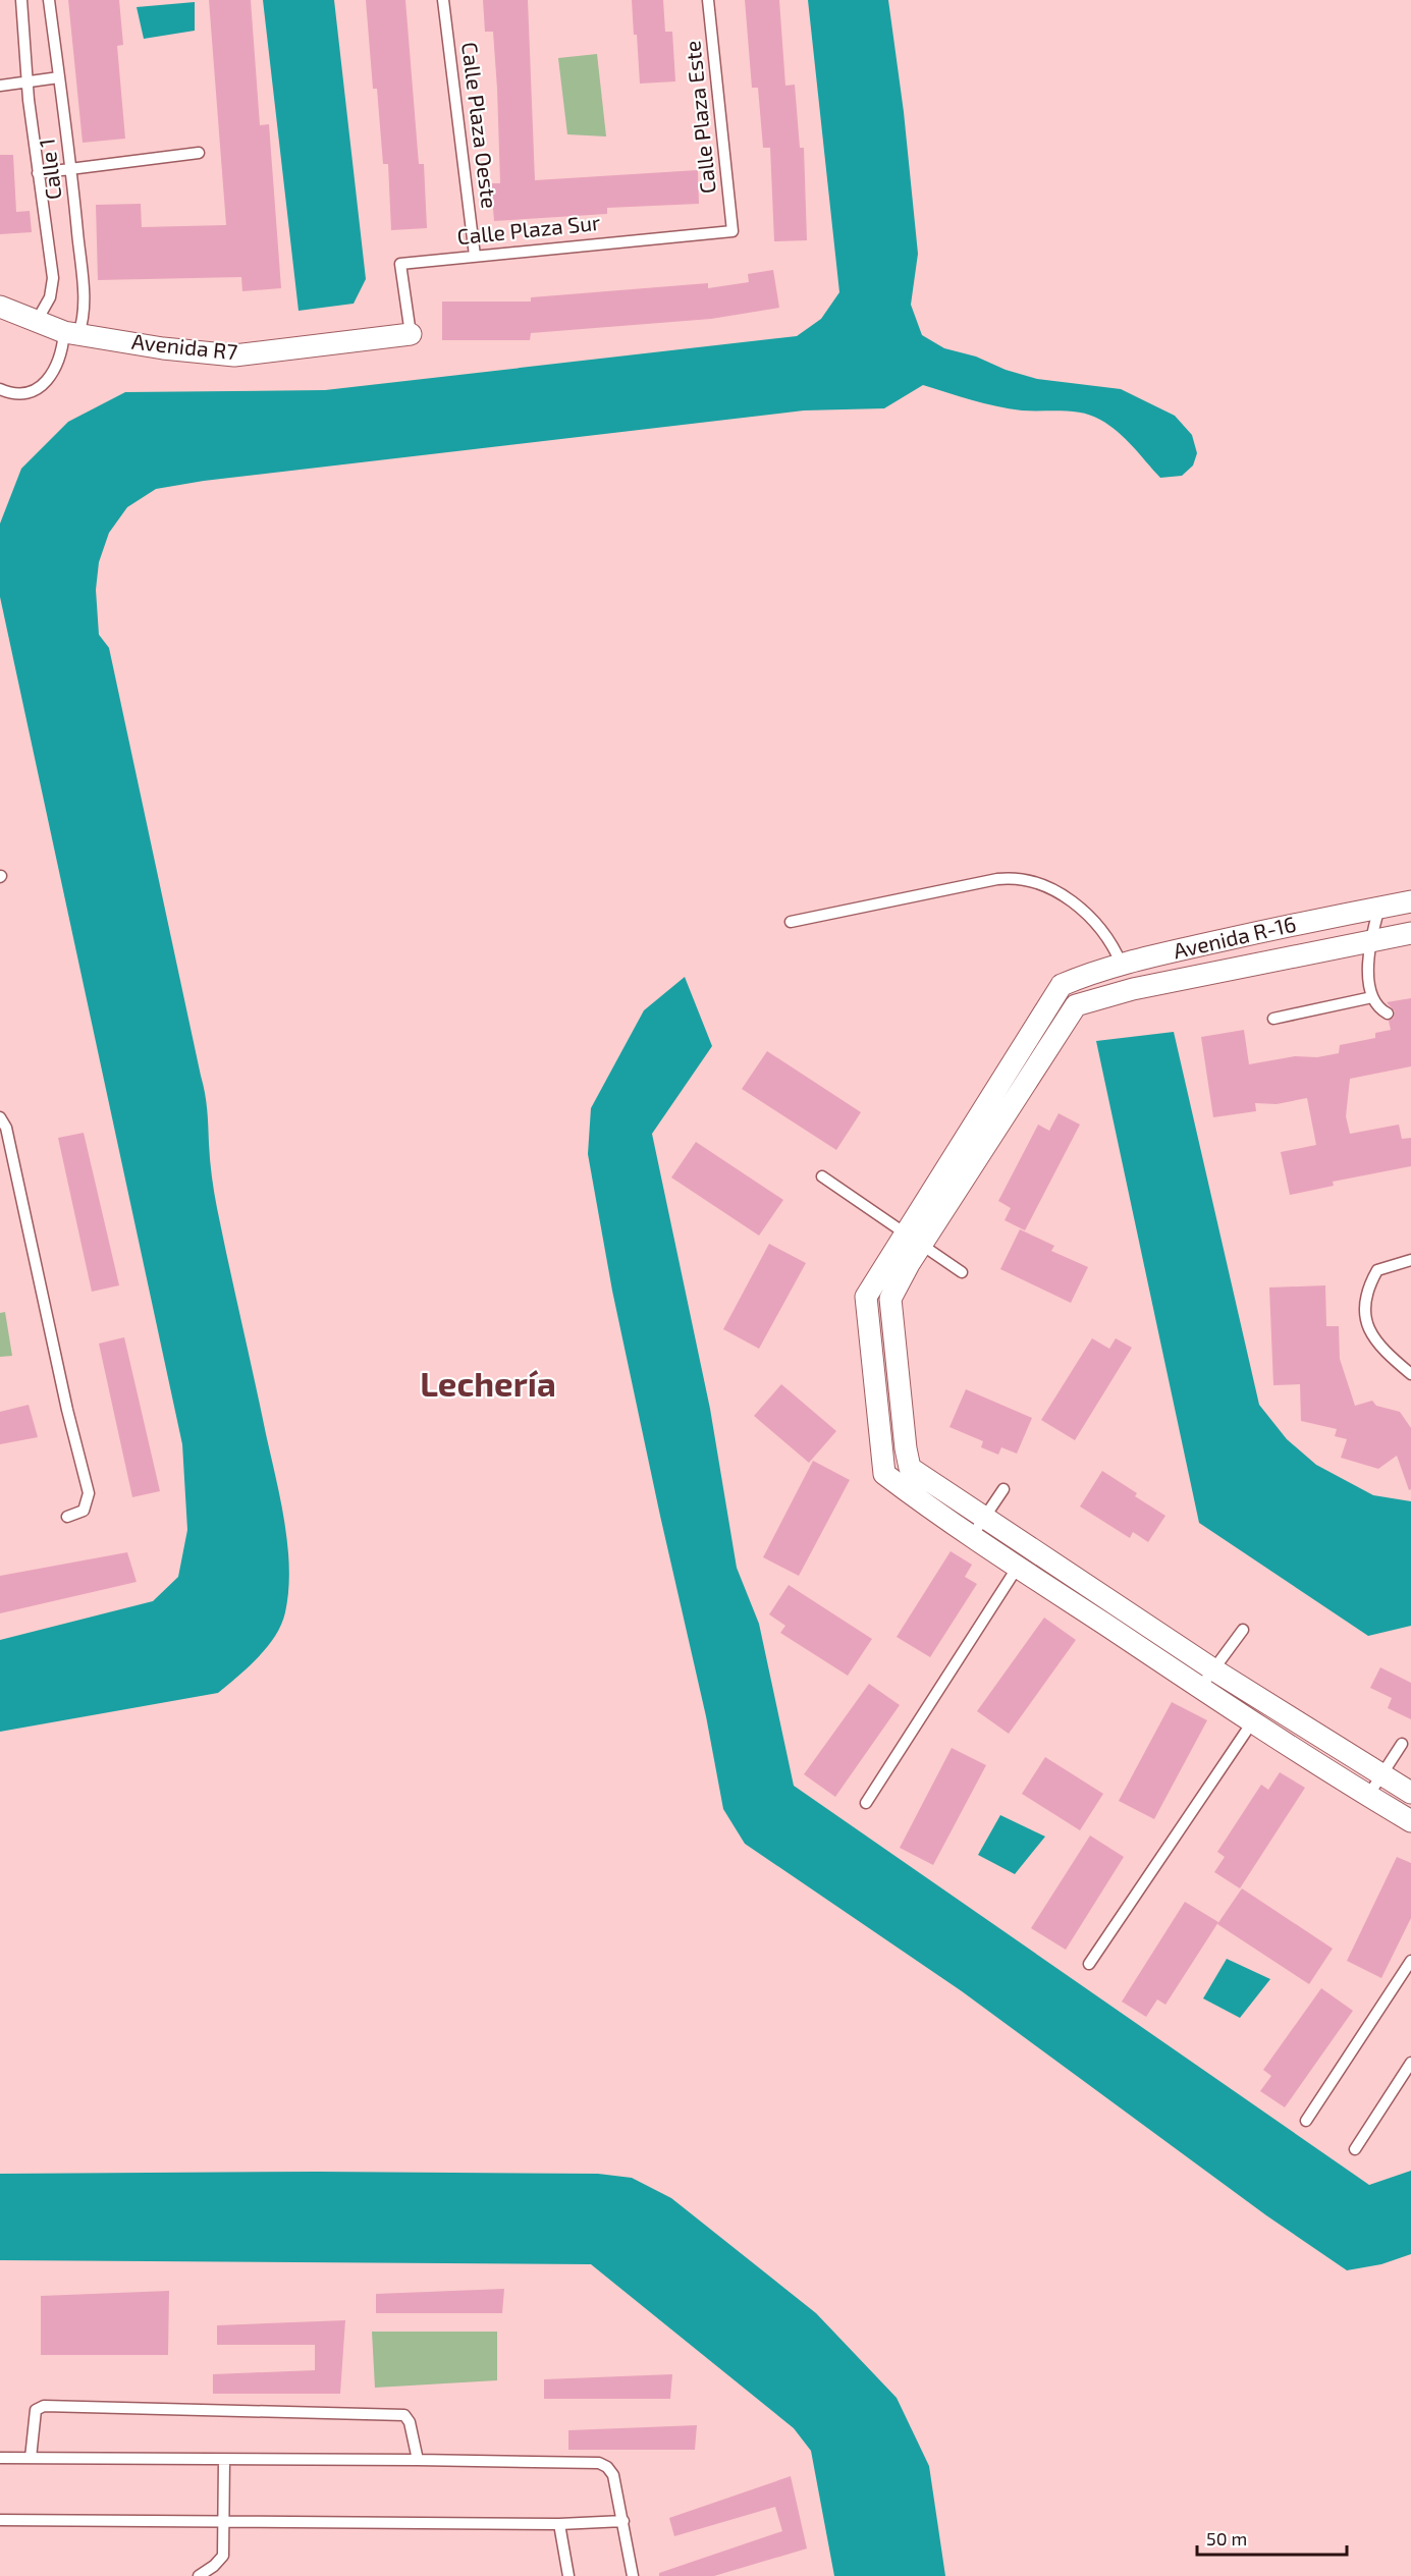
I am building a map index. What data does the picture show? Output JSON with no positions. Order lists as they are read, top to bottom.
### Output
{
  "streets": {
    "street": ["Avenida R7", "Avenida R-16"],
    "lane": [
      "Calle Plaza Este",
      "Calle Plaza Oeste",
      "Calle 1",
      "Calle Plaza Sur"
    ]
  },
  "crossings": [
    ["Calle Plaza Este", "Calle Plaza Sur"],
    ["Calle Plaza Oeste", "Calle Plaza Sur"],
    ["Calle 1", "Avenida R7"],
    ["Calle Plaza Sur", "Avenida R7"]
  ],
  "districts": ["Lechería"],
  "scale_bar": "50 m"
}
